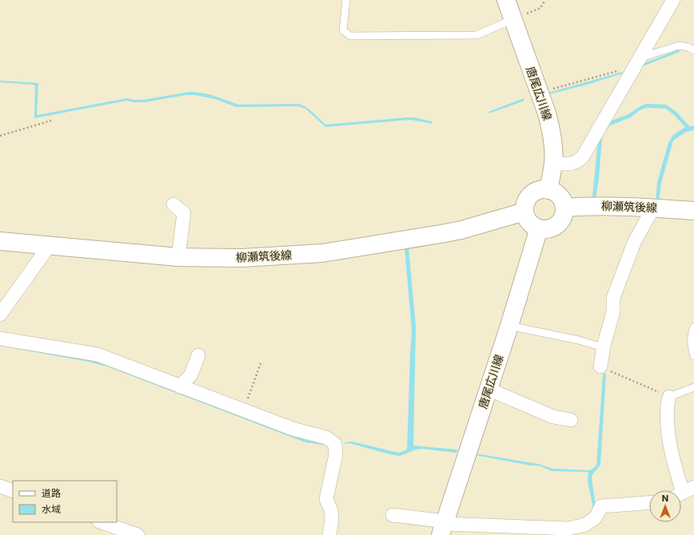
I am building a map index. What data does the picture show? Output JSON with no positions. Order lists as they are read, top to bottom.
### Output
{
  "streets": {
    "main road": ["唐尾広川線", "柳瀬筑後線"]
  },
  "crossings": [
    ["唐尾広川線", "柳瀬筑後線"]
  ],
  "legend": ["道路", "水域"],
  "north": "top"
}
